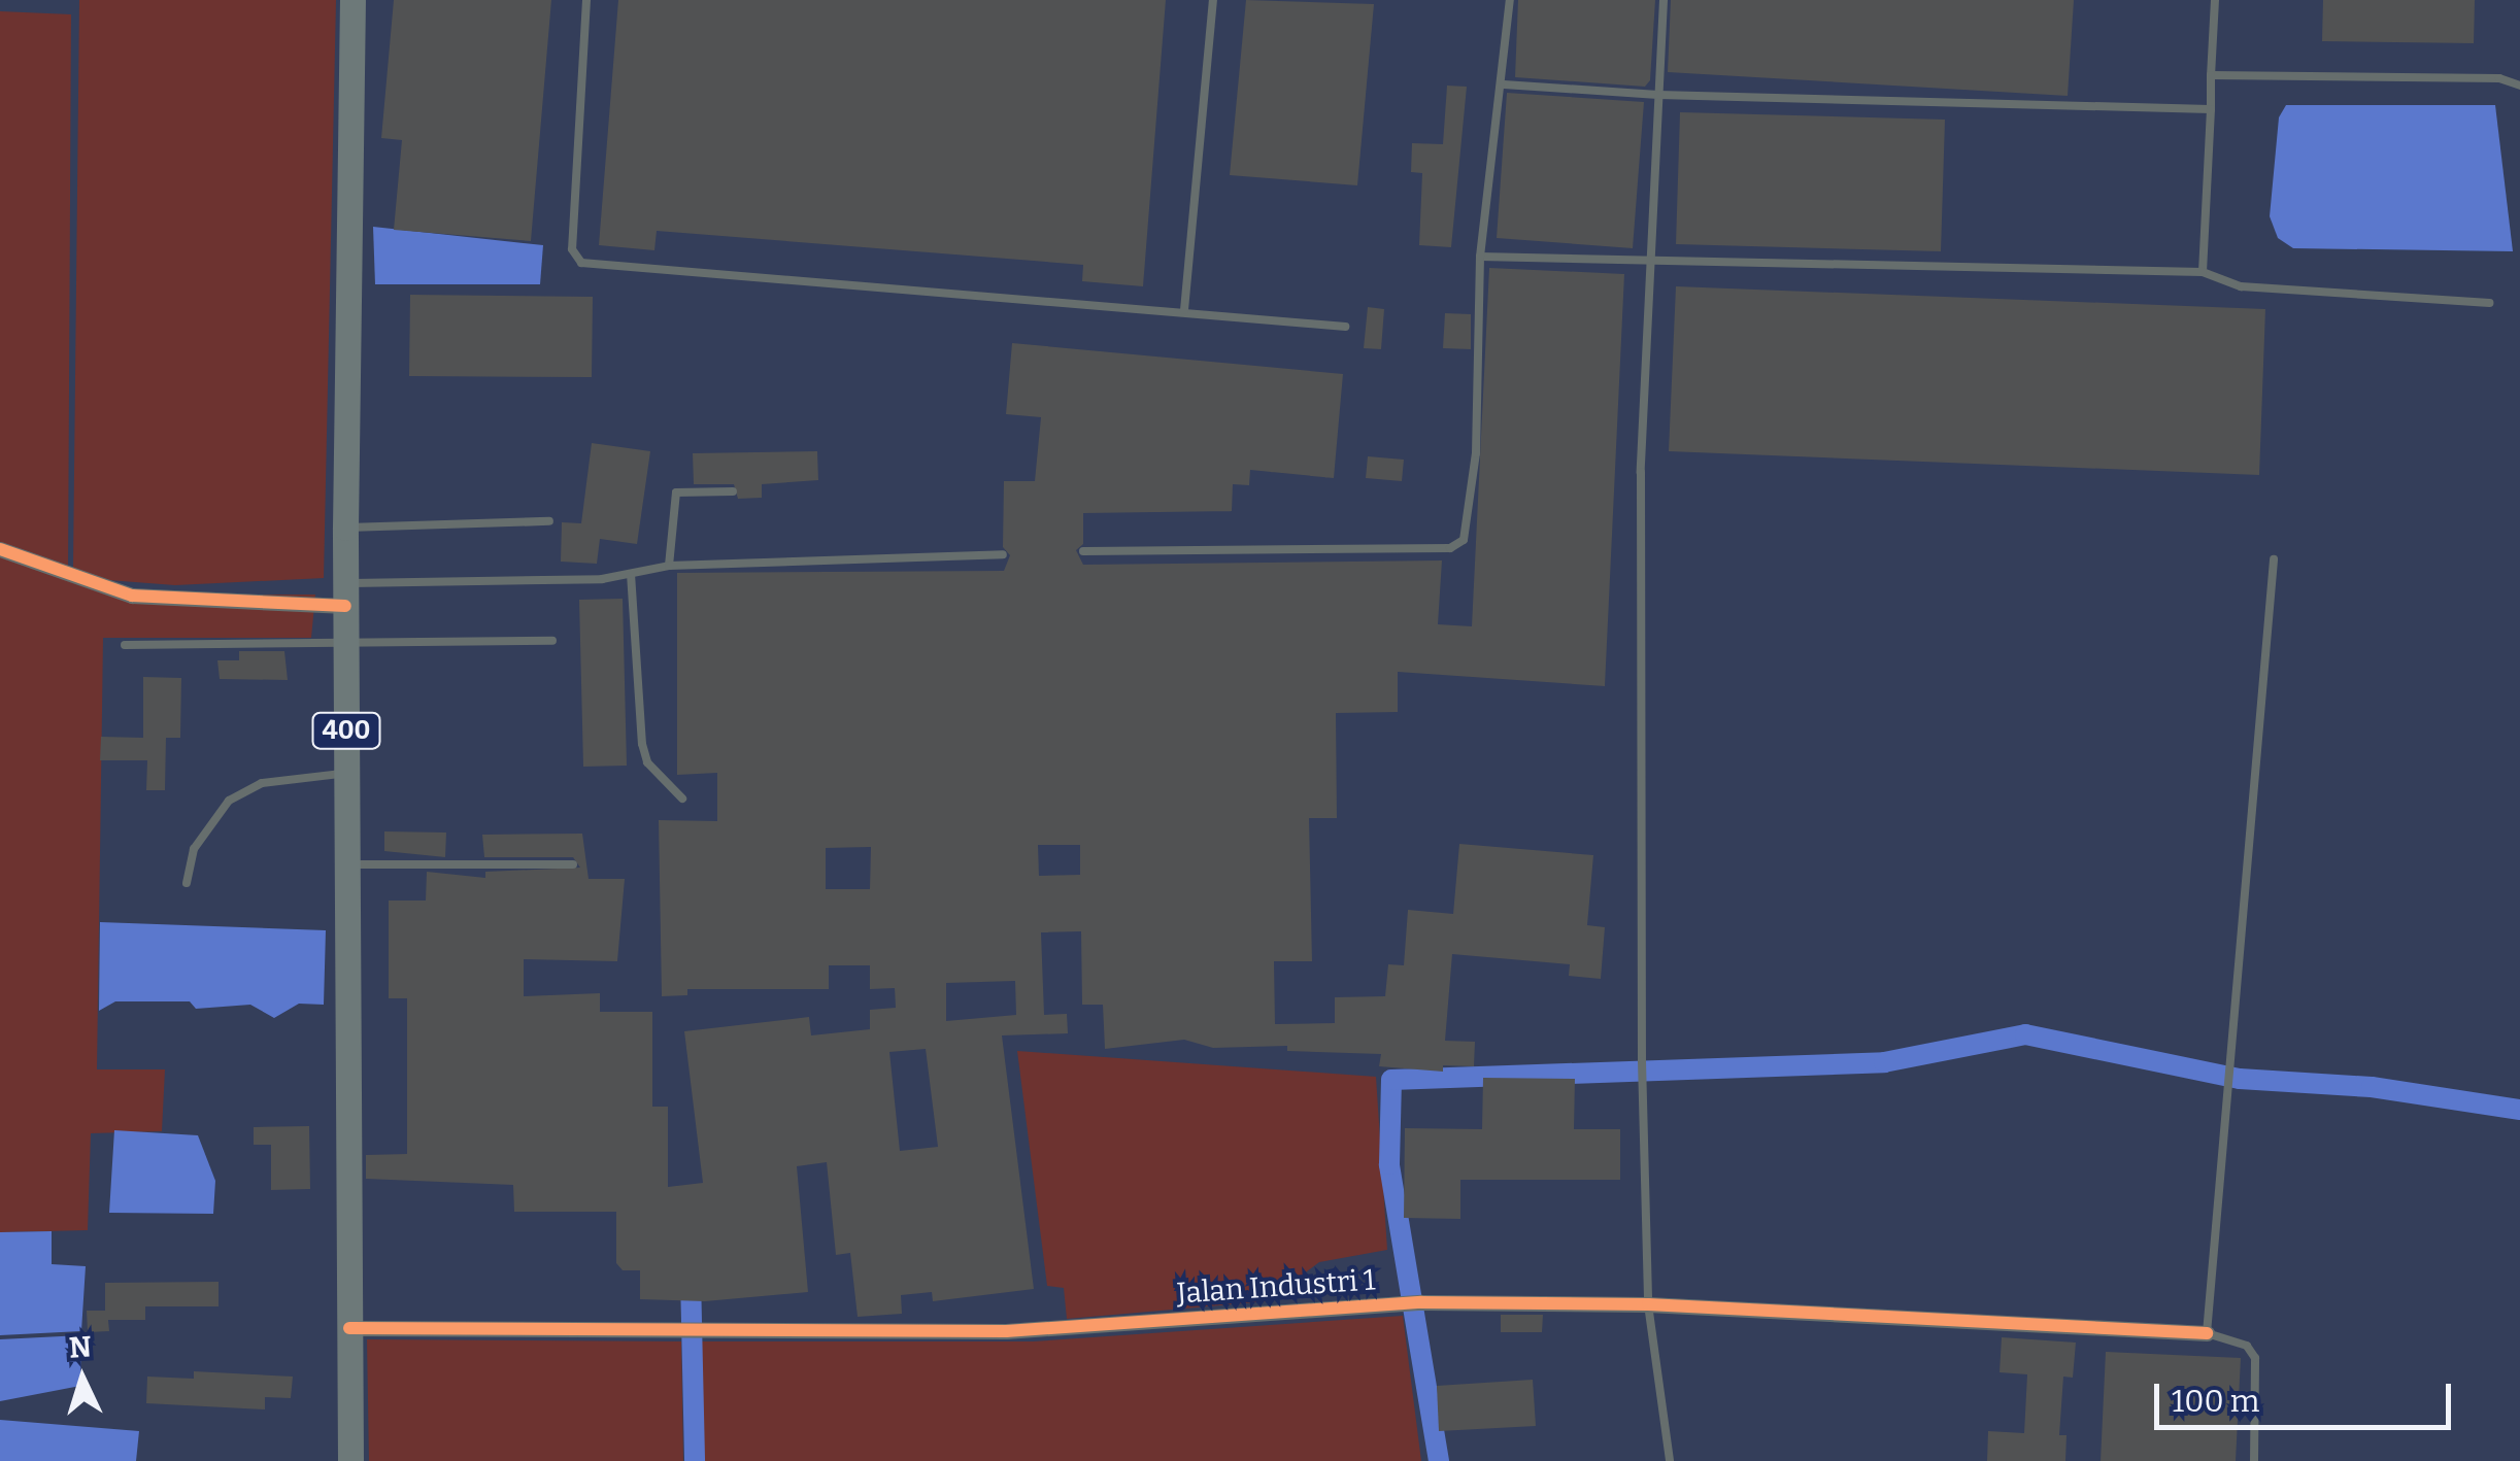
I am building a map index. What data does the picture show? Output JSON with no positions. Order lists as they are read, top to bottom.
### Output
{
  "streets": {
    "main road": ["400"],
    "street": ["Jalan Industri 1"]
  },
  "crossings": [
    ["400", "Jalan Industri 1"]
  ],
  "scale_bar": "100 m",
  "north": "top"
}
